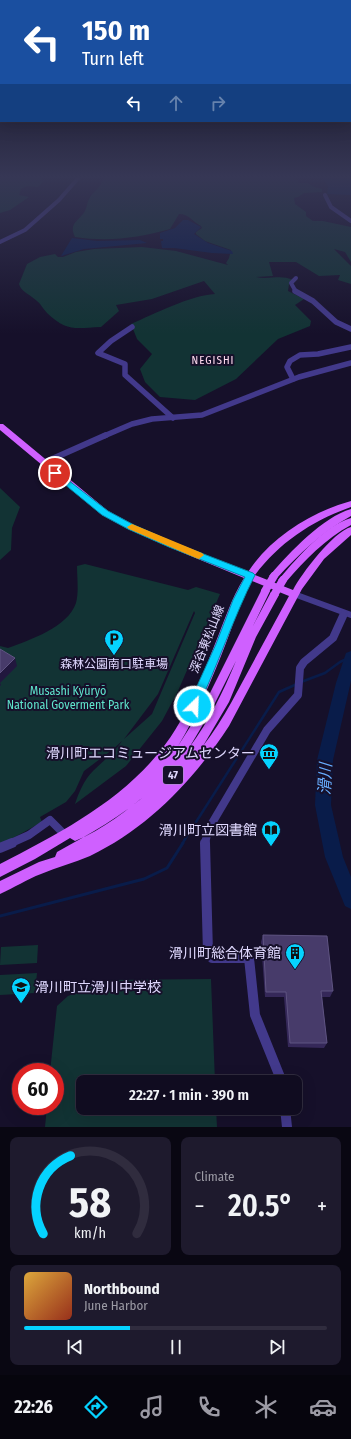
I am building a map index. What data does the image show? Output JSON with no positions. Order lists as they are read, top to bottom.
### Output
{
  "streets": {
    "main road": ["深谷東松山線", "47"]
  },
  "crossings": [
    ["深谷東松山線", "47"]
  ],
  "districts": ["NEGISHI"],
  "water": ["滑川"],
  "parks": ["Musashi Kyūryō National Goverment Park"],
  "places": {
    "parking": ["森林公園南口駐車場"],
    "museum": ["滑川町エコミュージアムセンター"],
    "library": ["滑川町立図書館"],
    "building": ["滑川町総合体育館"],
    "school or university": ["滑川町立滑川中学校"]
  },
  "page": {
    "turn": ["150 m", "Turn left"],
    "limit": "60",
    "trip": "22:27 · 1 min · 390 m",
    "tile": "Climate",
    "heat": ["−", "20.5°", "+"],
    "song": ["Northbound", "June Harbor"],
    "tabs": "22:26",
    "gauge": ["58", "km/h"]
  }
}
